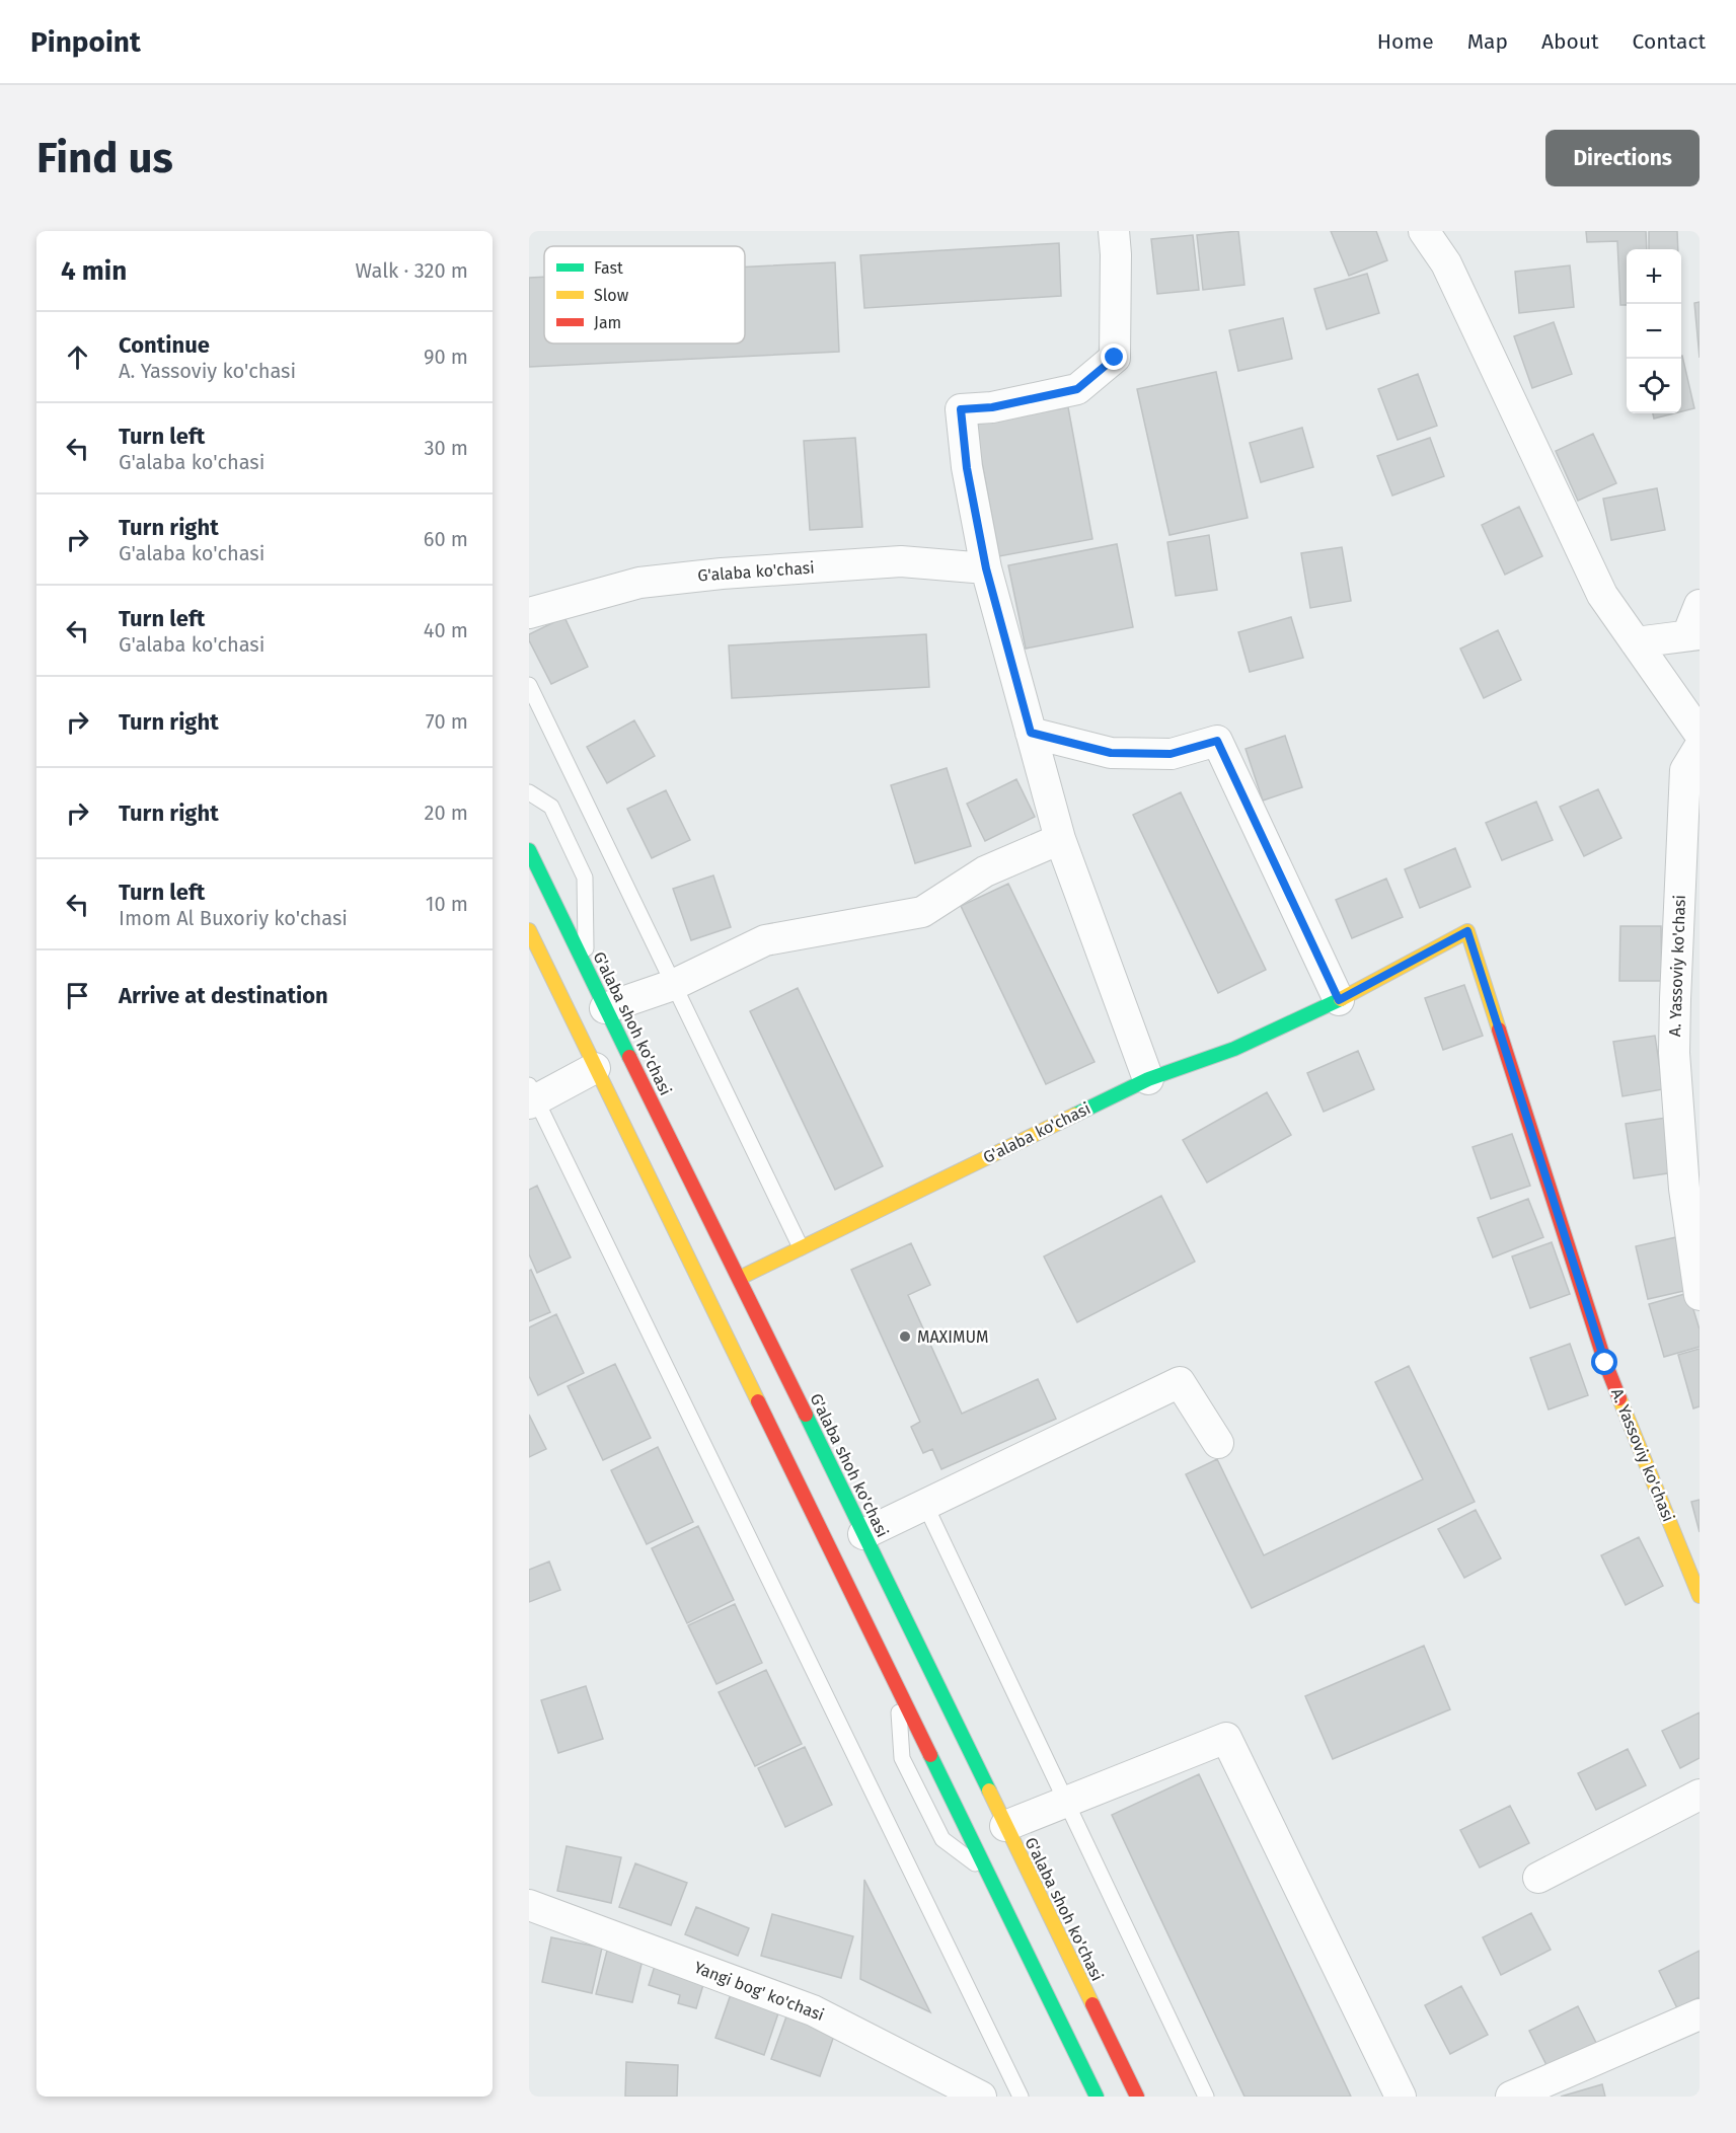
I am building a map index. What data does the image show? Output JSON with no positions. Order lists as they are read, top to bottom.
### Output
{
  "streets": {
    "main road": ["G'alaba ko'chasi", "A. Yassoviy ko'chasi", "G'alaba shoh ko'chasi"],
    "street": ["Yangi bog' ko'chasi"]
  },
  "crossings": [
    ["G'alaba ko'chasi", "A. Yassoviy ko'chasi"],
    ["G'alaba ko'chasi", "G'alaba shoh ko'chasi"]
  ],
  "places": ["MAXIMUM"],
  "legend": ["Fast", "Slow", "Jam"],
  "page": {
    "header": "Pinpoint",
    "nav": [
      "Home",
      "Map",
      "About",
      "Contact"
    ],
    "buttons": "Directions",
    "title": "Find us",
    "heading": ["4 min", "Walk · 320 m"],
    "map_buttons": ["+", "−"],
    "list": [
      ["Continue", "A. Yassoviy ko'chasi", "90 m"],
      ["Turn left", "G'alaba ko'chasi", "30 m"],
      ["Turn right", "G'alaba ko'chasi", "60 m"],
      ["Turn left", "G'alaba ko'chasi", "40 m"],
      ["Turn right", "70 m"],
      ["Turn right", "20 m"],
      ["Turn left", "Imom Al Buxoriy ko'chasi", "10 m"],
      "Arrive at destination"
    ]
  }
}
